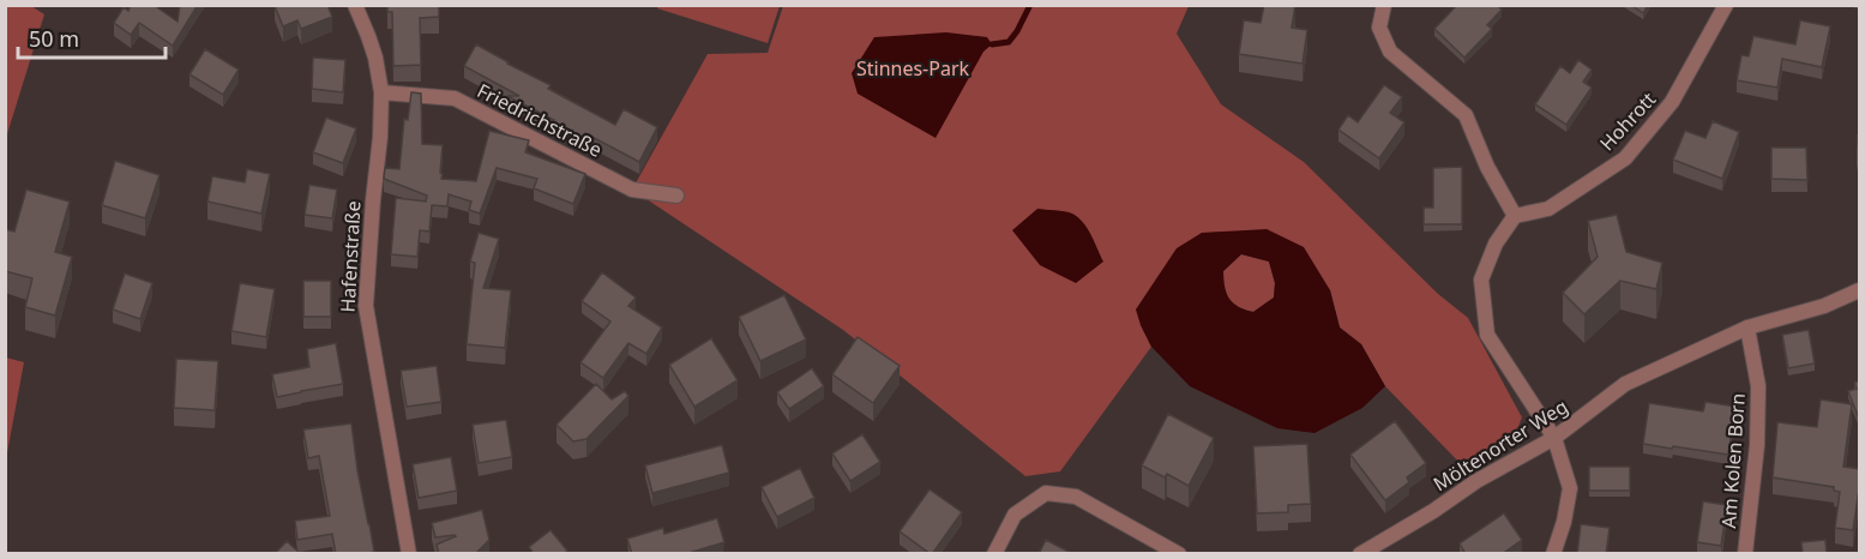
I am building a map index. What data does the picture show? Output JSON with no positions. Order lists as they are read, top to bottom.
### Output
{
  "streets": {
    "street": [
      "Friedrichstraße",
      "Hohrott",
      "Hafenstraße",
      "Möltenorter Weg",
      "Am Kolen Born"
    ]
  },
  "crossings": [
    ["Friedrichstraße", "Hafenstraße"],
    ["Möltenorter Weg", "Am Kolen Born"]
  ],
  "parks": ["Stinnes-Park"],
  "scale_bar": "50 m"
}
